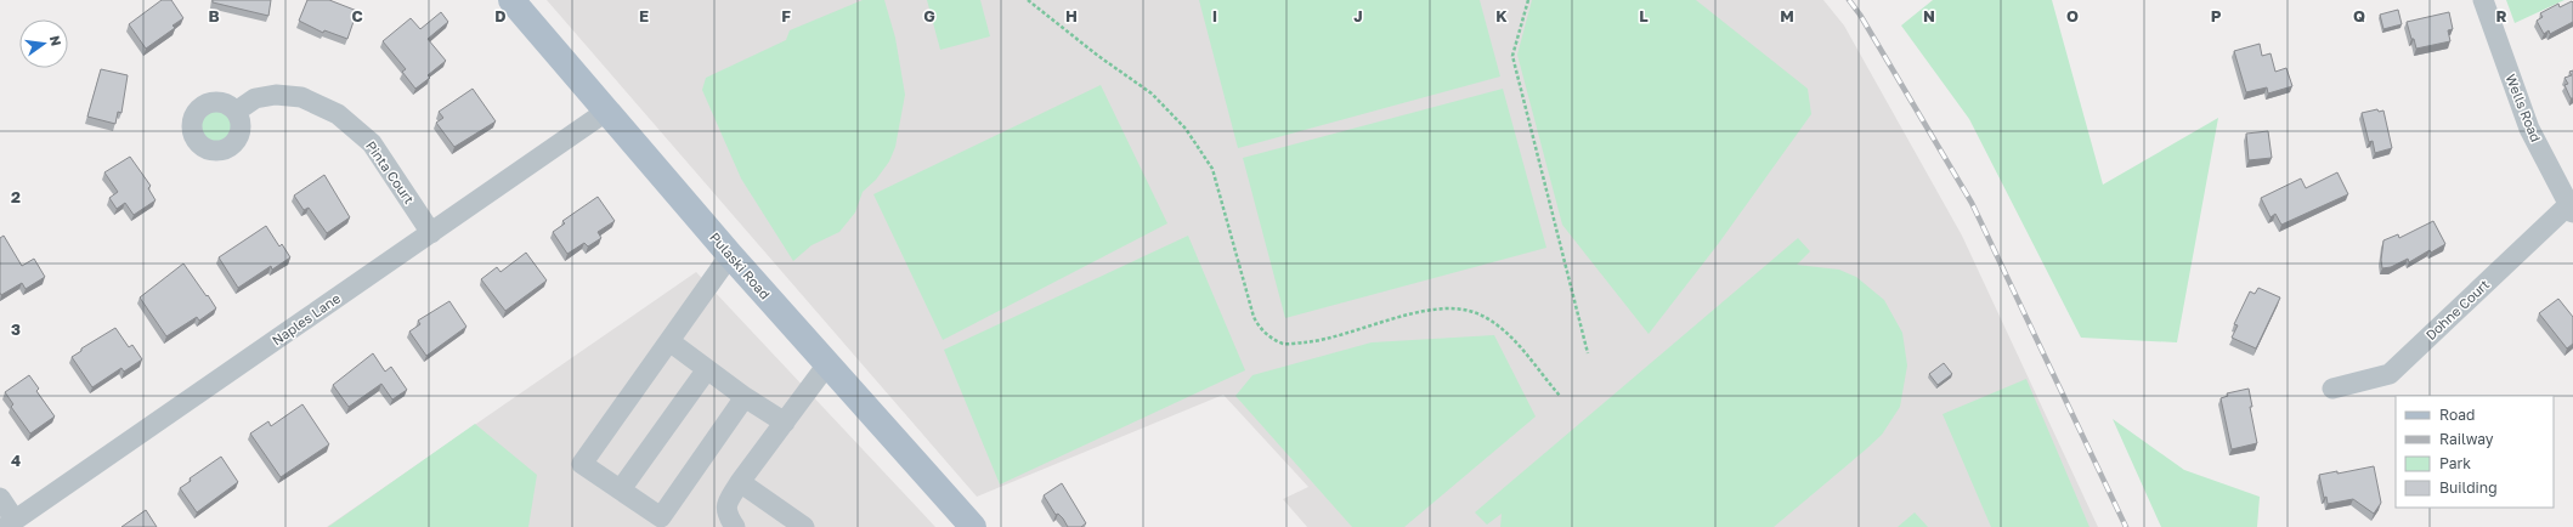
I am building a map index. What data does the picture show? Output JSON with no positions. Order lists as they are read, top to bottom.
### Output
{
  "streets": {
    "main road": ["Pulaski Road"],
    "street": [
      "Wells Road",
      "Pinta Court",
      "Dohne Court",
      "Naples Lane"
    ]
  },
  "crossings": [
    ["Wells Road", "Dohne Court"],
    ["Pinta Court", "Naples Lane"],
    ["Pulaski Road", "Naples Lane"]
  ],
  "legend": [
    "Road",
    "Railway",
    "Park",
    "Building"
  ],
  "north": "right",
  "grid": {
    "columns": [
      "B",
      "C",
      "D",
      "E",
      "F",
      "G",
      "H",
      "I",
      "J",
      "K",
      "L",
      "M",
      "N",
      "O",
      "P",
      "Q",
      "R"
    ],
    "rows": ["2", "3", "4"]
  }
}
